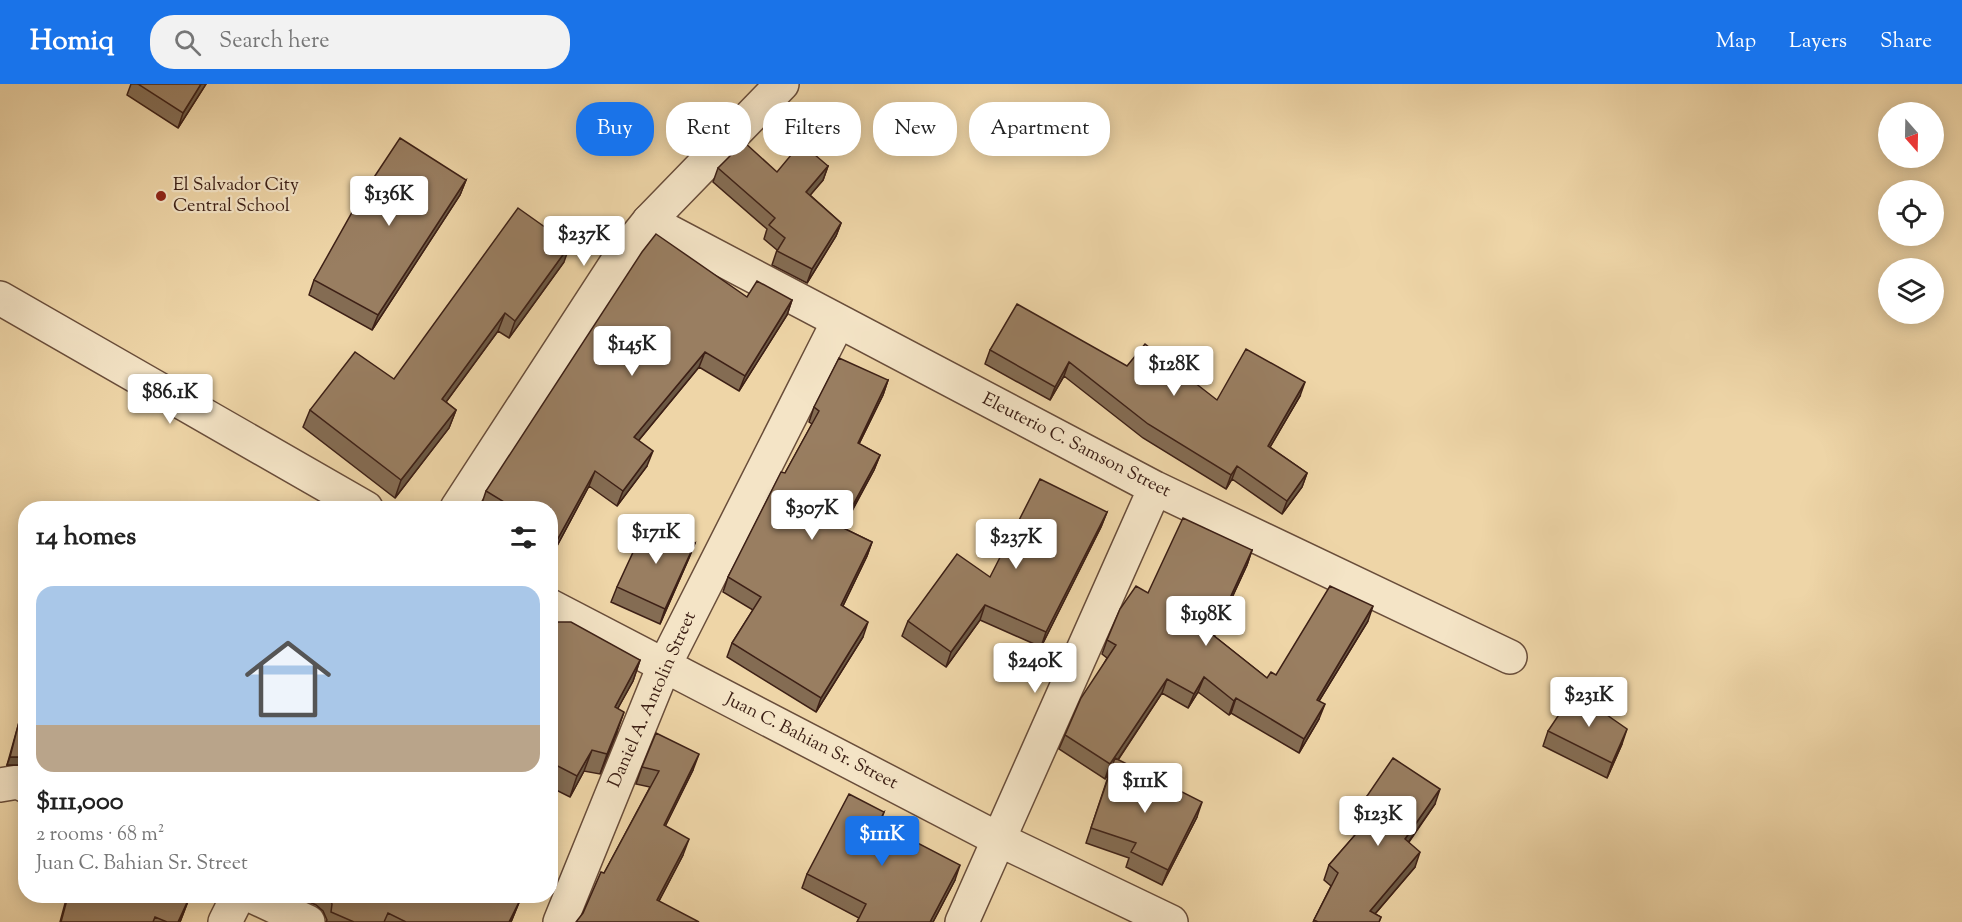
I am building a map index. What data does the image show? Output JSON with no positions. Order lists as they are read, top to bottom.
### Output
{
  "streets": {
    "street": ["Eleuterio C. Samson Street", "Daniel A. Antolin Street", "Juan C. Bahian Sr. Street"]
  },
  "crossings": [
    ["Eleuterio C. Samson Street", "Daniel A. Antolin Street"],
    ["Daniel A. Antolin Street", "Juan C. Bahian Sr. Street"]
  ],
  "places": ["El Salvador City Central School"],
  "north": "bottom",
  "page": {
    "header": "Homiq",
    "search": "Search here",
    "nav": ["Map", "Layers", "Share"],
    "chip": [
      "Buy",
      "Rent",
      "Filters",
      "New",
      "Apartment"
    ],
    "price": [
      "$136K",
      "$237K",
      "$145K",
      "$128K",
      "$86.1K",
      "$307K",
      "$171K",
      "$237K",
      "$198K",
      "$240K",
      "$231K",
      "$111K",
      "$123K",
      "$111K"
    ],
    "heading": "14 homes",
    "list": [
      {
        "name": "$111,000",
        "note": "2 rooms · 68 m² · Juan C. Bahian Sr. Street"
      }
    ]
  }
}
